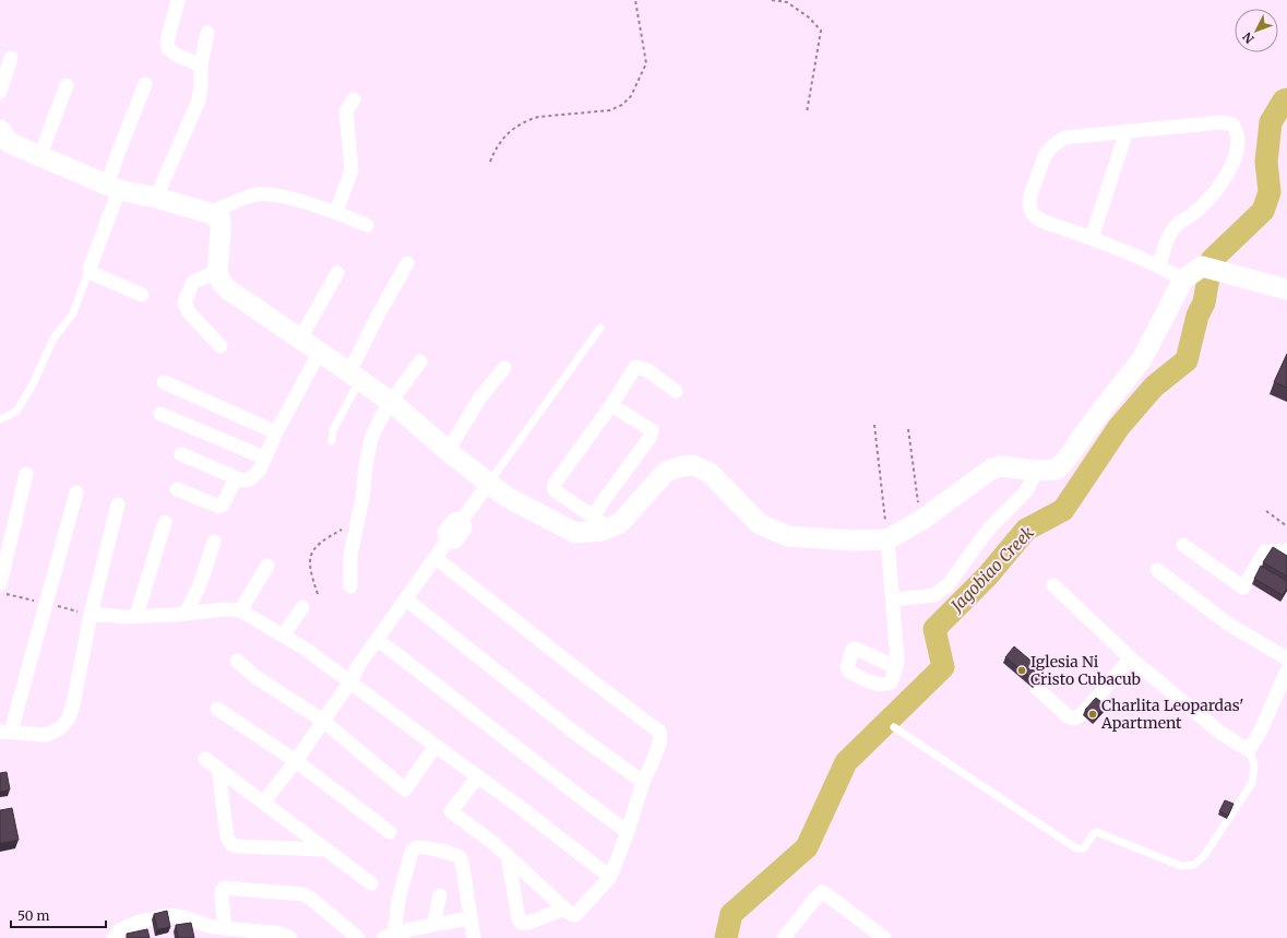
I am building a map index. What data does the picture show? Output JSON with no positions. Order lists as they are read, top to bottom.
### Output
{
  "water": ["Jagobiao Creek"],
  "places": ["Iglesia Ni Cristo Cubacub", "Charlita Leopardas' Apartment"],
  "scale_bar": "50 m",
  "north": "bottom left"
}
